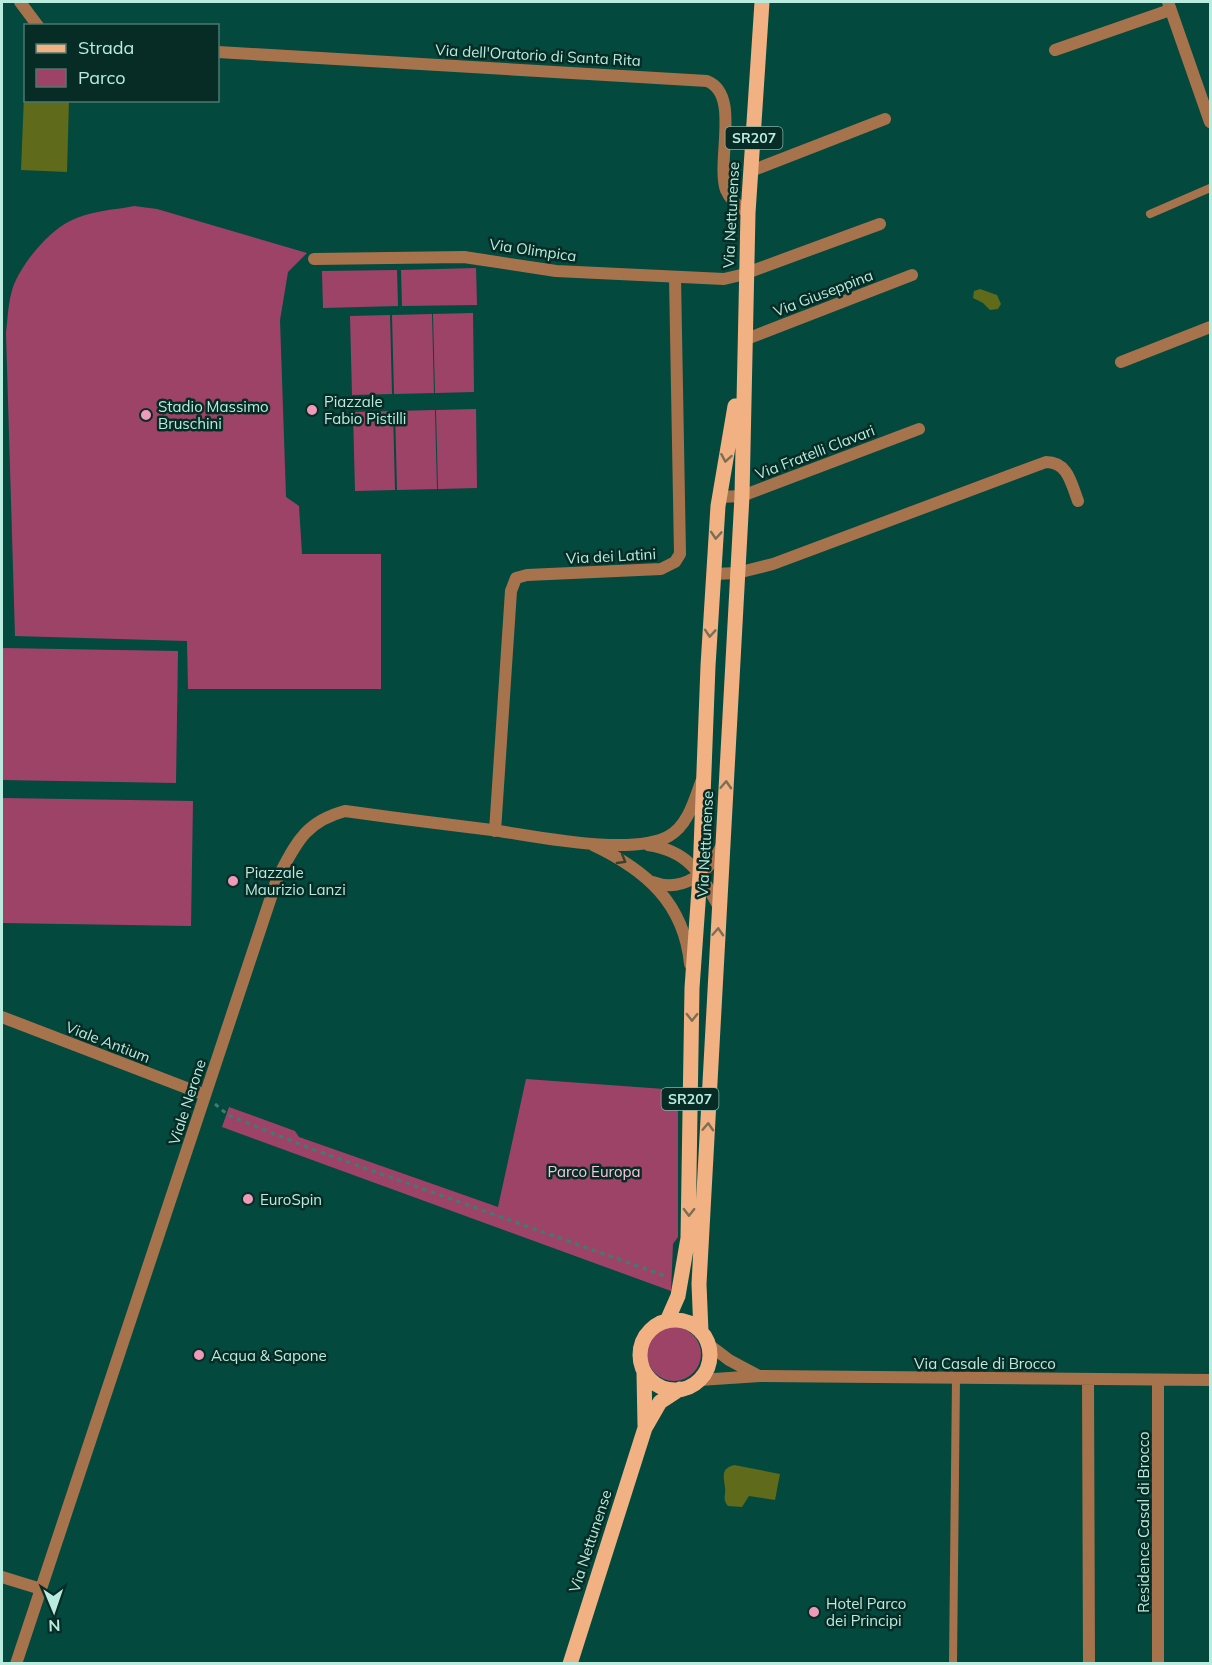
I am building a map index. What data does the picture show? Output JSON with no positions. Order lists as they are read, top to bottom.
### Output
{
  "streets": {
    "main road": ["SR207", "Via Nettunense"],
    "street": [
      "Via dell'Oratorio di Santa Rita",
      "Via Olimpica",
      "Via Giuseppina",
      "Via Fratelli Clavari",
      "Via dei Latini",
      "Viale Antium",
      "Viale Nerone",
      "Via Casale di Brocco",
      "Residence Casal di Brocco"
    ]
  },
  "crossings": [
    ["Via dell'Oratorio di Santa Rita", "Via Nettunense"],
    ["Via Nettunense", "Via Olimpica"],
    ["Via Nettunense", "Via Giuseppina"],
    ["Via Nettunense", "Via Fratelli Clavari"],
    ["Via Nettunense", "Viale Nerone"],
    ["Via Nettunense", "Via Casale di Brocco"],
    ["Via Olimpica", "Via dei Latini"],
    ["Via dei Latini", "Viale Nerone"],
    ["Viale Antium", "Viale Nerone"],
    ["Via Casale di Brocco", "Residence Casal di Brocco"]
  ],
  "parks": ["Parco Europa"],
  "places": [
    "Piazzale Fabio Pistilli",
    "Stadio Massimo Bruschini",
    "Piazzale Maurizio Lanzi",
    "EuroSpin",
    "Acqua & Sapone",
    "Hotel Parco dei Principi"
  ],
  "legend": ["Strada", "Parco"],
  "north": "bottom"
}
